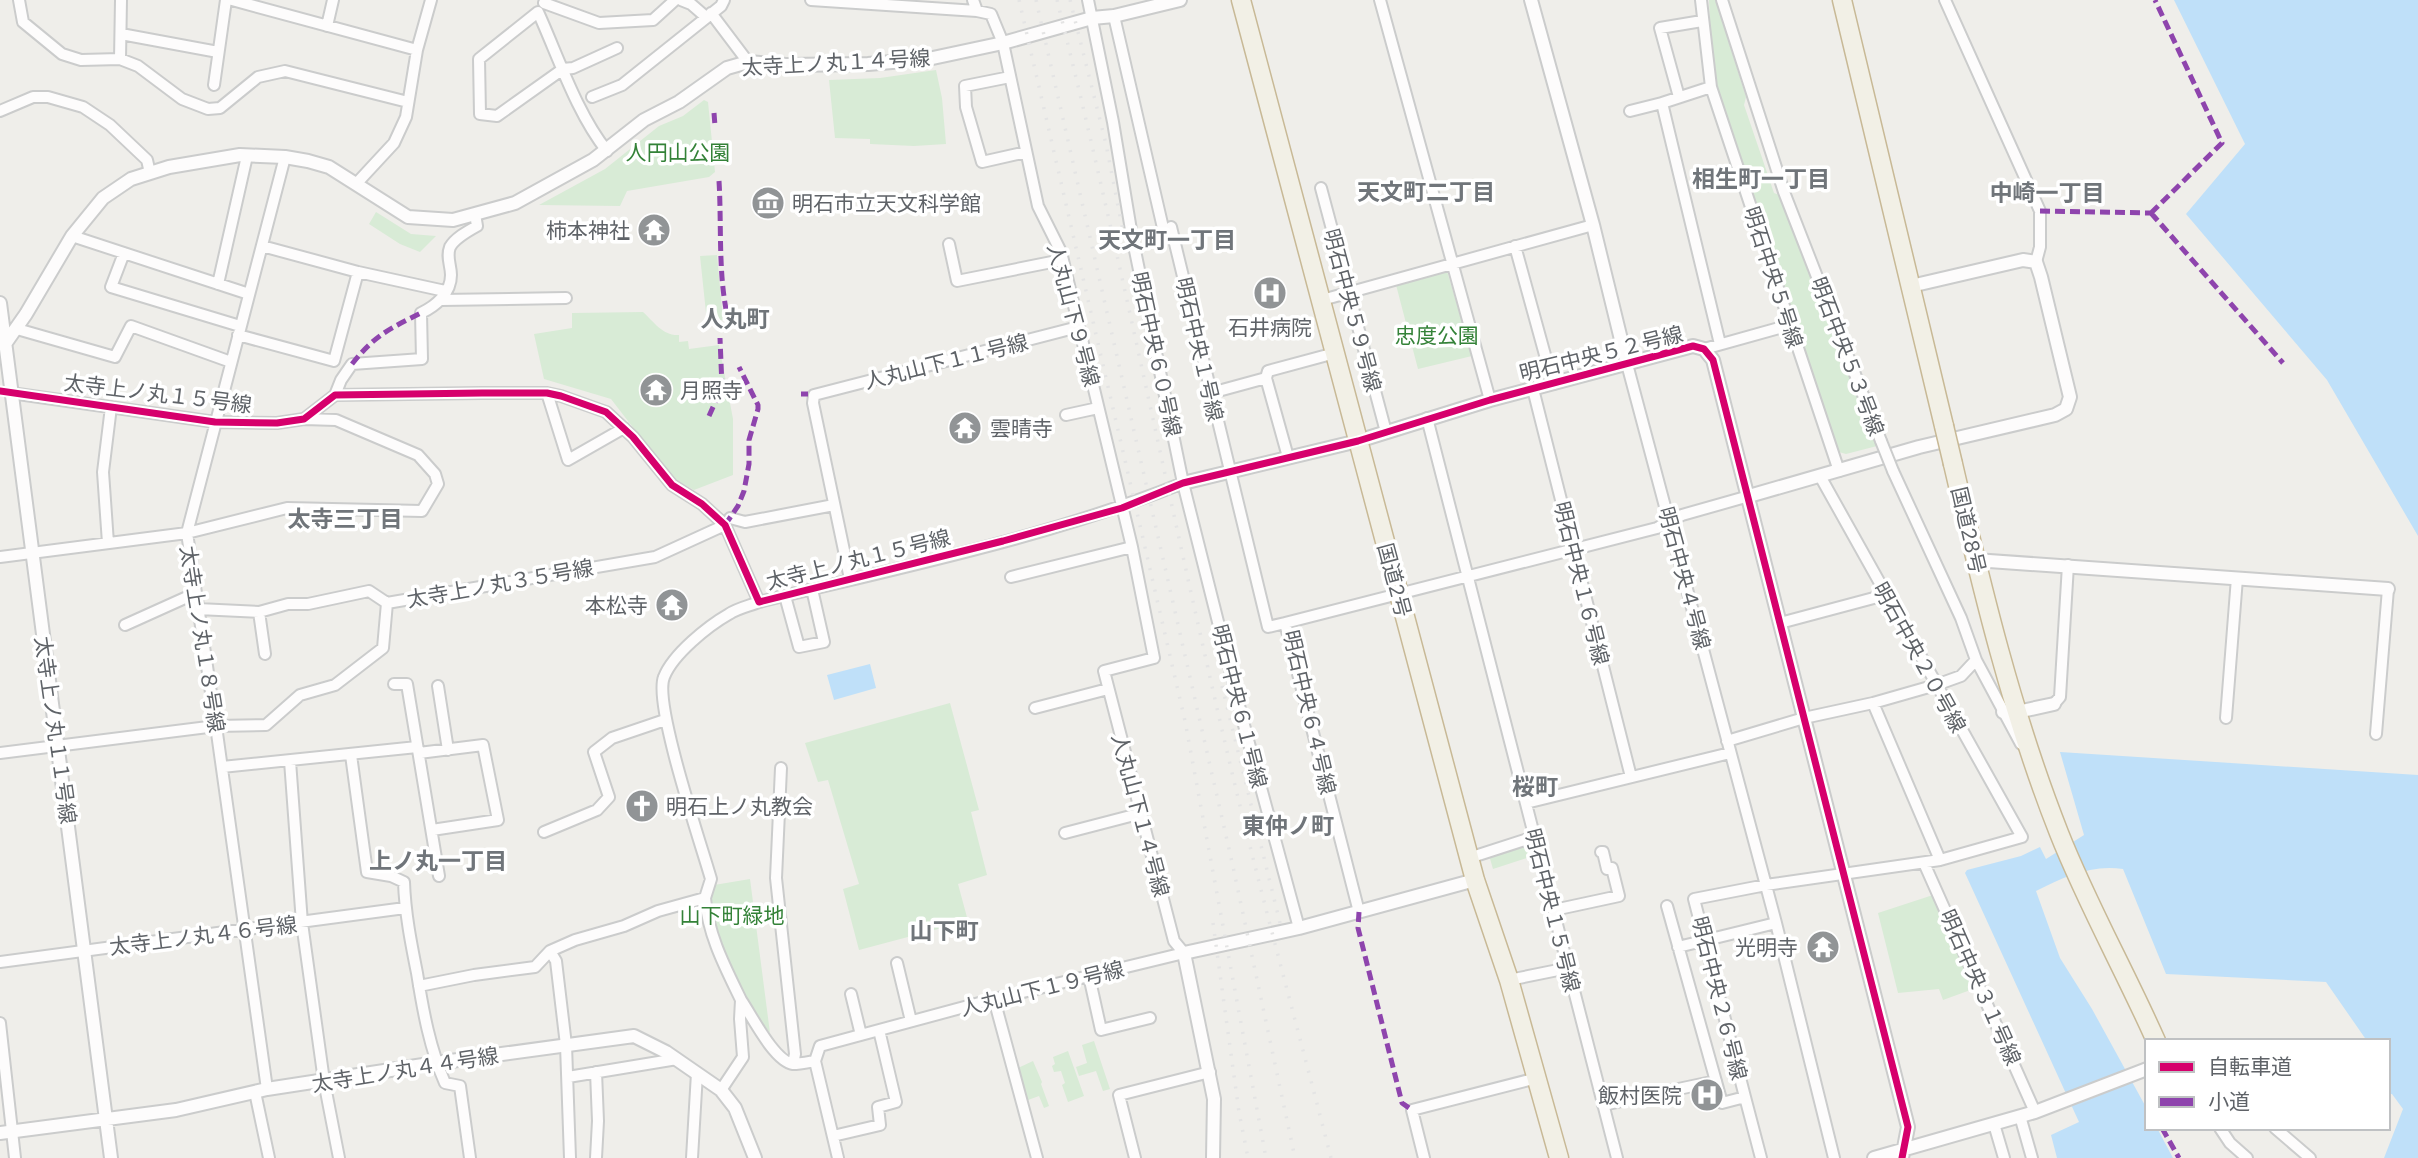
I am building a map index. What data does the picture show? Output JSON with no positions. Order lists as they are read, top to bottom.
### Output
{
  "streets": {
    "highway": ["国道28号", "国道2号"],
    "street": [
      "太寺上ノ丸１４号線",
      "明石中央５号線",
      "明石中央５９号線",
      "人丸山下９号線",
      "明石中央１号線",
      "明石中央５２号線",
      "明石中央６０号線",
      "明石中央５３号線",
      "人丸山下１１号線",
      "太寺上ノ丸１５号線",
      "明石中央４号線",
      "太寺上ノ丸３５号線",
      "明石中央１６号線",
      "太寺上ノ丸１８号線",
      "明石中央２０号線",
      "明石中央６１号線",
      "明石中央６４号線",
      "太寺上ノ丸１１号線",
      "人丸山下１４号線",
      "明石中央１５号線",
      "太寺上ノ丸４６号線",
      "明石中央３１号線",
      "人丸山下１９号線",
      "明石中央２６号線",
      "太寺上ノ丸４４号線"
    ]
  },
  "crossings": [
    ["太寺上ノ丸１４号線", "人丸山下９号線"],
    ["太寺上ノ丸１４号線", "明石中央１号線"],
    ["太寺上ノ丸１４号線", "明石中央６０号線"],
    ["太寺上ノ丸１４号線", "太寺上ノ丸１８号線"],
    ["太寺上ノ丸１４号線", "太寺上ノ丸１１号線"],
    ["明石中央５９号線", "明石中央５２号線"],
    ["人丸山下９号線", "人丸山下１１号線"],
    ["人丸山下９号線", "太寺上ノ丸１５号線"],
    ["明石中央１号線", "太寺上ノ丸１５号線"],
    ["明石中央１号線", "明石中央６４号線"],
    ["明石中央５２号線", "太寺上ノ丸１５号線"],
    ["明石中央５２号線", "明石中央４号線"],
    ["明石中央５２号線", "国道2号"],
    ["明石中央５２号線", "明石中央１６号線"],
    ["明石中央５２号線", "明石中央６４号線"],
    ["明石中央５２号線", "明石中央１５号線"],
    ["明石中央６０号線", "太寺上ノ丸１５号線"],
    ["明石中央６０号線", "明石中央６１号線"],
    ["明石中央５３号線", "国道28号"],
    ["太寺上ノ丸１５号線", "国道2号"],
    ["太寺上ノ丸１５号線", "太寺上ノ丸３５号線"],
    ["太寺上ノ丸１５号線", "太寺上ノ丸１８号線"],
    ["太寺上ノ丸１５号線", "明石中央６１号線"],
    ["太寺上ノ丸１５号線", "太寺上ノ丸１１号線"],
    ["明石中央４号線", "明石中央６４号線"],
    ["明石中央４号線", "明石中央２６号線"],
    ["国道2号", "明石中央６４号線"],
    ["国道2号", "人丸山下１９号線"],
    ["太寺上ノ丸３５号線", "太寺上ノ丸１８号線"],
    ["太寺上ノ丸３５号線", "太寺上ノ丸１１号線"],
    ["明石中央１６号線", "明石中央６４号線"],
    ["太寺上ノ丸１８号線", "太寺上ノ丸４６号線"],
    ["太寺上ノ丸１８号線", "太寺上ノ丸４４号線"],
    ["明石中央６１号線", "人丸山下１９号線"],
    ["明石中央６４号線", "明石中央１５号線"],
    ["明石中央６４号線", "人丸山下１９号線"],
    ["太寺上ノ丸１１号線", "太寺上ノ丸４６号線"],
    ["太寺上ノ丸１１号線", "太寺上ノ丸４４号線"],
    ["人丸山下１４号線", "人丸山下１９号線"]
  ],
  "districts": [
    "相生町一丁目",
    "天文町二丁目",
    "中崎一丁目",
    "天文町一丁目",
    "人丸町",
    "太寺三丁目",
    "桜町",
    "東仲ノ町",
    "上ノ丸一丁目",
    "山下町"
  ],
  "parks": ["人円山公園", "忠度公園", "山下町緑地"],
  "places": {
    "museum": ["明石市立天文科学館"],
    "temple": [
      "柿本神社",
      "月照寺",
      "雲晴寺",
      "本松寺",
      "光明寺"
    ],
    "hospital": ["石井病院", "飯村医院"],
    "church": ["明石上ノ丸教会"]
  },
  "legend": ["自転車道", "小道"]
}
